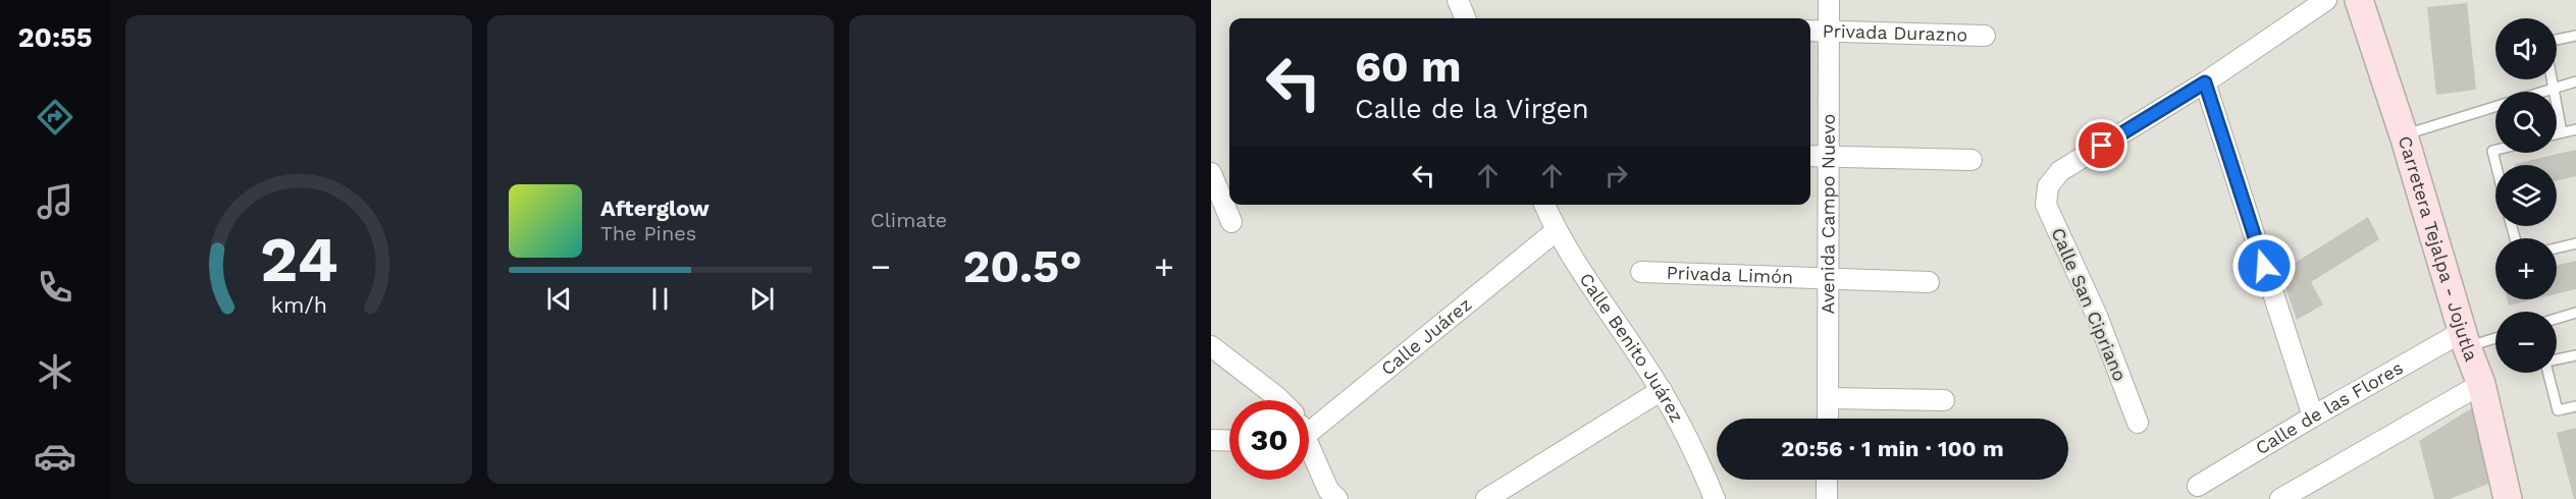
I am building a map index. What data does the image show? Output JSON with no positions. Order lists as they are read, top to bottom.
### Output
{
  "streets": {
    "main road": ["Carretera Tejalpa - Jojutla"],
    "street": [
      "Privada Durazno",
      "Avenida Campo Nuevo",
      "Privada Limón",
      "Calle San Cipriano",
      "Calle Juárez",
      "Calle Benito Juárez",
      "Calle de las Flores"
    ]
  },
  "crossings": [
    ["Privada Durazno", "Avenida Campo Nuevo"],
    ["Avenida Campo Nuevo", "Privada Limón"],
    ["Carretera Tejalpa - Jojutla", "Calle de las Flores"],
    ["Calle Juárez", "Calle Benito Juárez"]
  ],
  "page": {
    "tabs": "20:55",
    "tile": "Climate",
    "map_buttons": ["+", "−"],
    "turn": ["60 m", "Calle de la Virgen"],
    "song": ["Afterglow", "The Pines"],
    "heat": ["−", "20.5°", "+"],
    "limit": "30",
    "trip": "20:56 · 1 min · 100 m",
    "gauge": ["24", "km/h"]
  }
}
